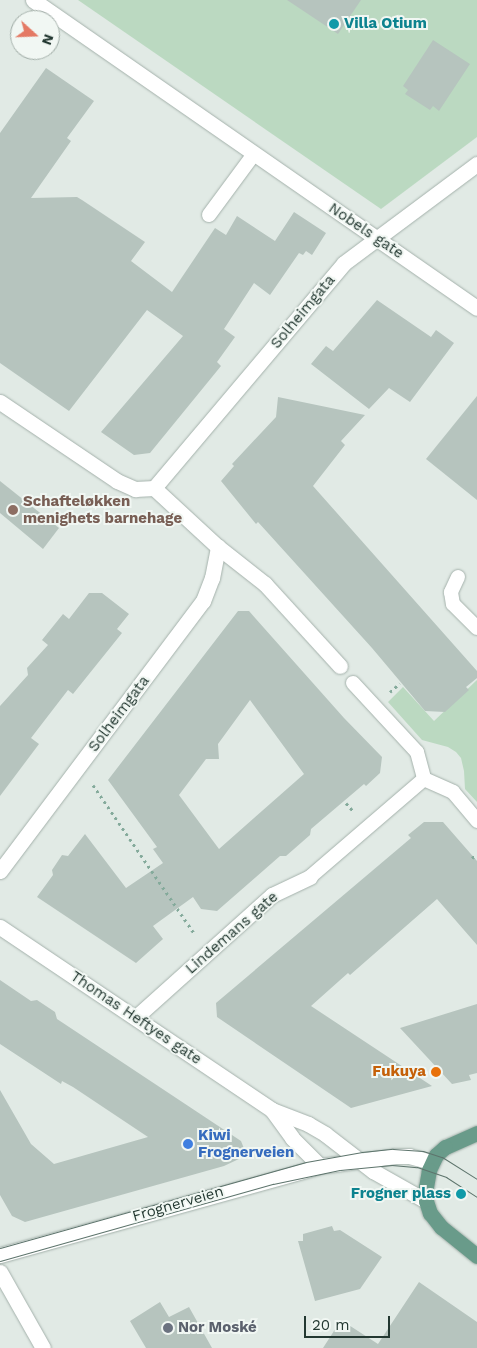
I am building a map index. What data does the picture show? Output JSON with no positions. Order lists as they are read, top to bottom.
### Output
{
  "streets": {
    "street": [
      "Nobels gate",
      "Solheimgata",
      "Lindemans gate",
      "Thomas Heftyes gate",
      "Frognerveien"
    ]
  },
  "crossings": [
    ["Nobels gate", "Solheimgata"],
    ["Lindemans gate", "Thomas Heftyes gate"],
    ["Thomas Heftyes gate", "Frognerveien"]
  ],
  "places": [
    "Villa Otium",
    "Schafteløkken menighets barnehage",
    "Fukuya",
    "Kiwi Frognerveien",
    "Frogner plass",
    "Nor Moské"
  ],
  "scale_bar": "20 m",
  "north": "right"
}
